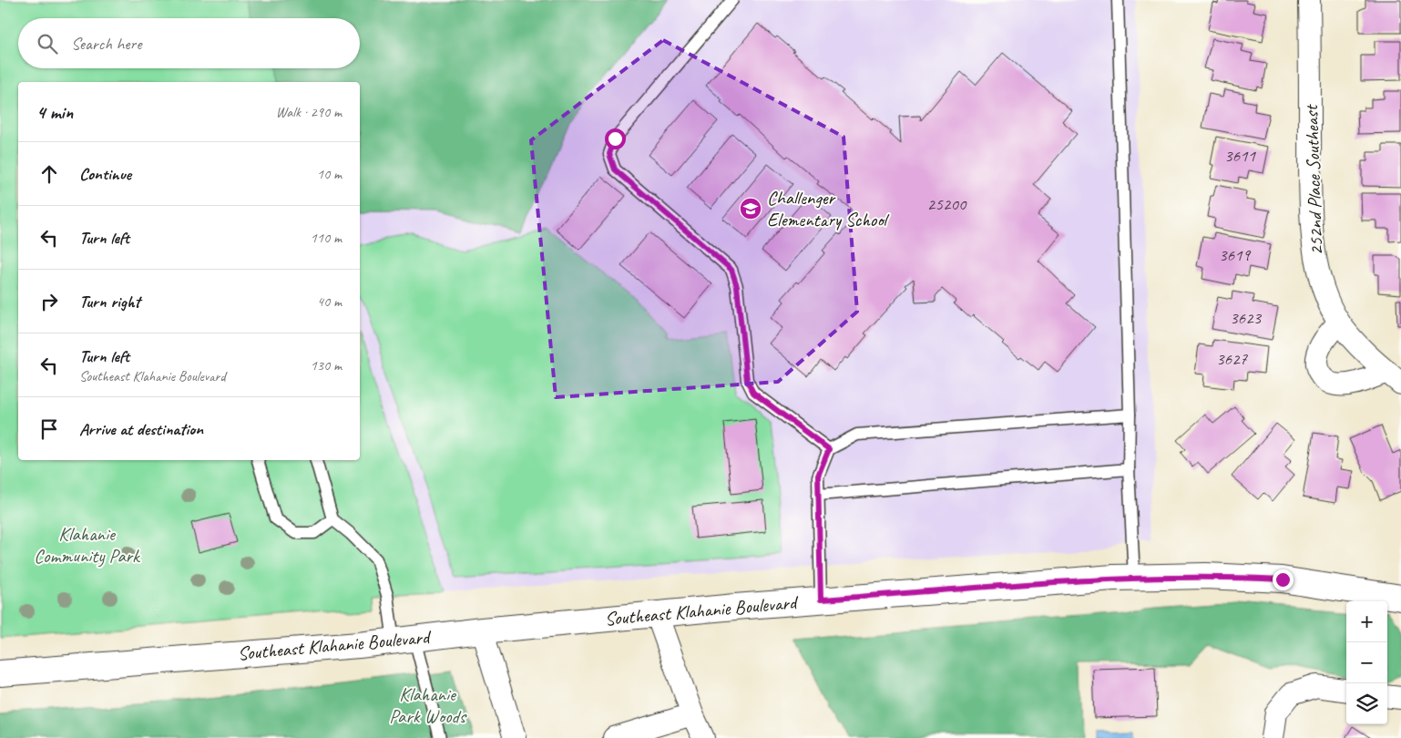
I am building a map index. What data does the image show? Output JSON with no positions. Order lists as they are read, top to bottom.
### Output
{
  "streets": {
    "street": ["252nd Place Southeast", "Southeast Klahanie Boulevard"]
  },
  "parks": ["Klahanie Community Park", "Klahanie Park Woods"],
  "places": {
    "school or university": ["Challenger Elementary School"]
  },
  "house_numbers": [
    "3611",
    "25200",
    "3619",
    "3623",
    "3627"
  ],
  "page": {
    "search": "Search here",
    "heading": ["4 min", "Walk · 290 m"],
    "list": [
      ["Continue", "10 m"],
      ["Turn left", "110 m"],
      ["Turn right", "40 m"],
      ["Turn left", "Southeast Klahanie Boulevard", "130 m"],
      "Arrive at destination"
    ],
    "map_buttons": ["+", "−"]
  }
}
